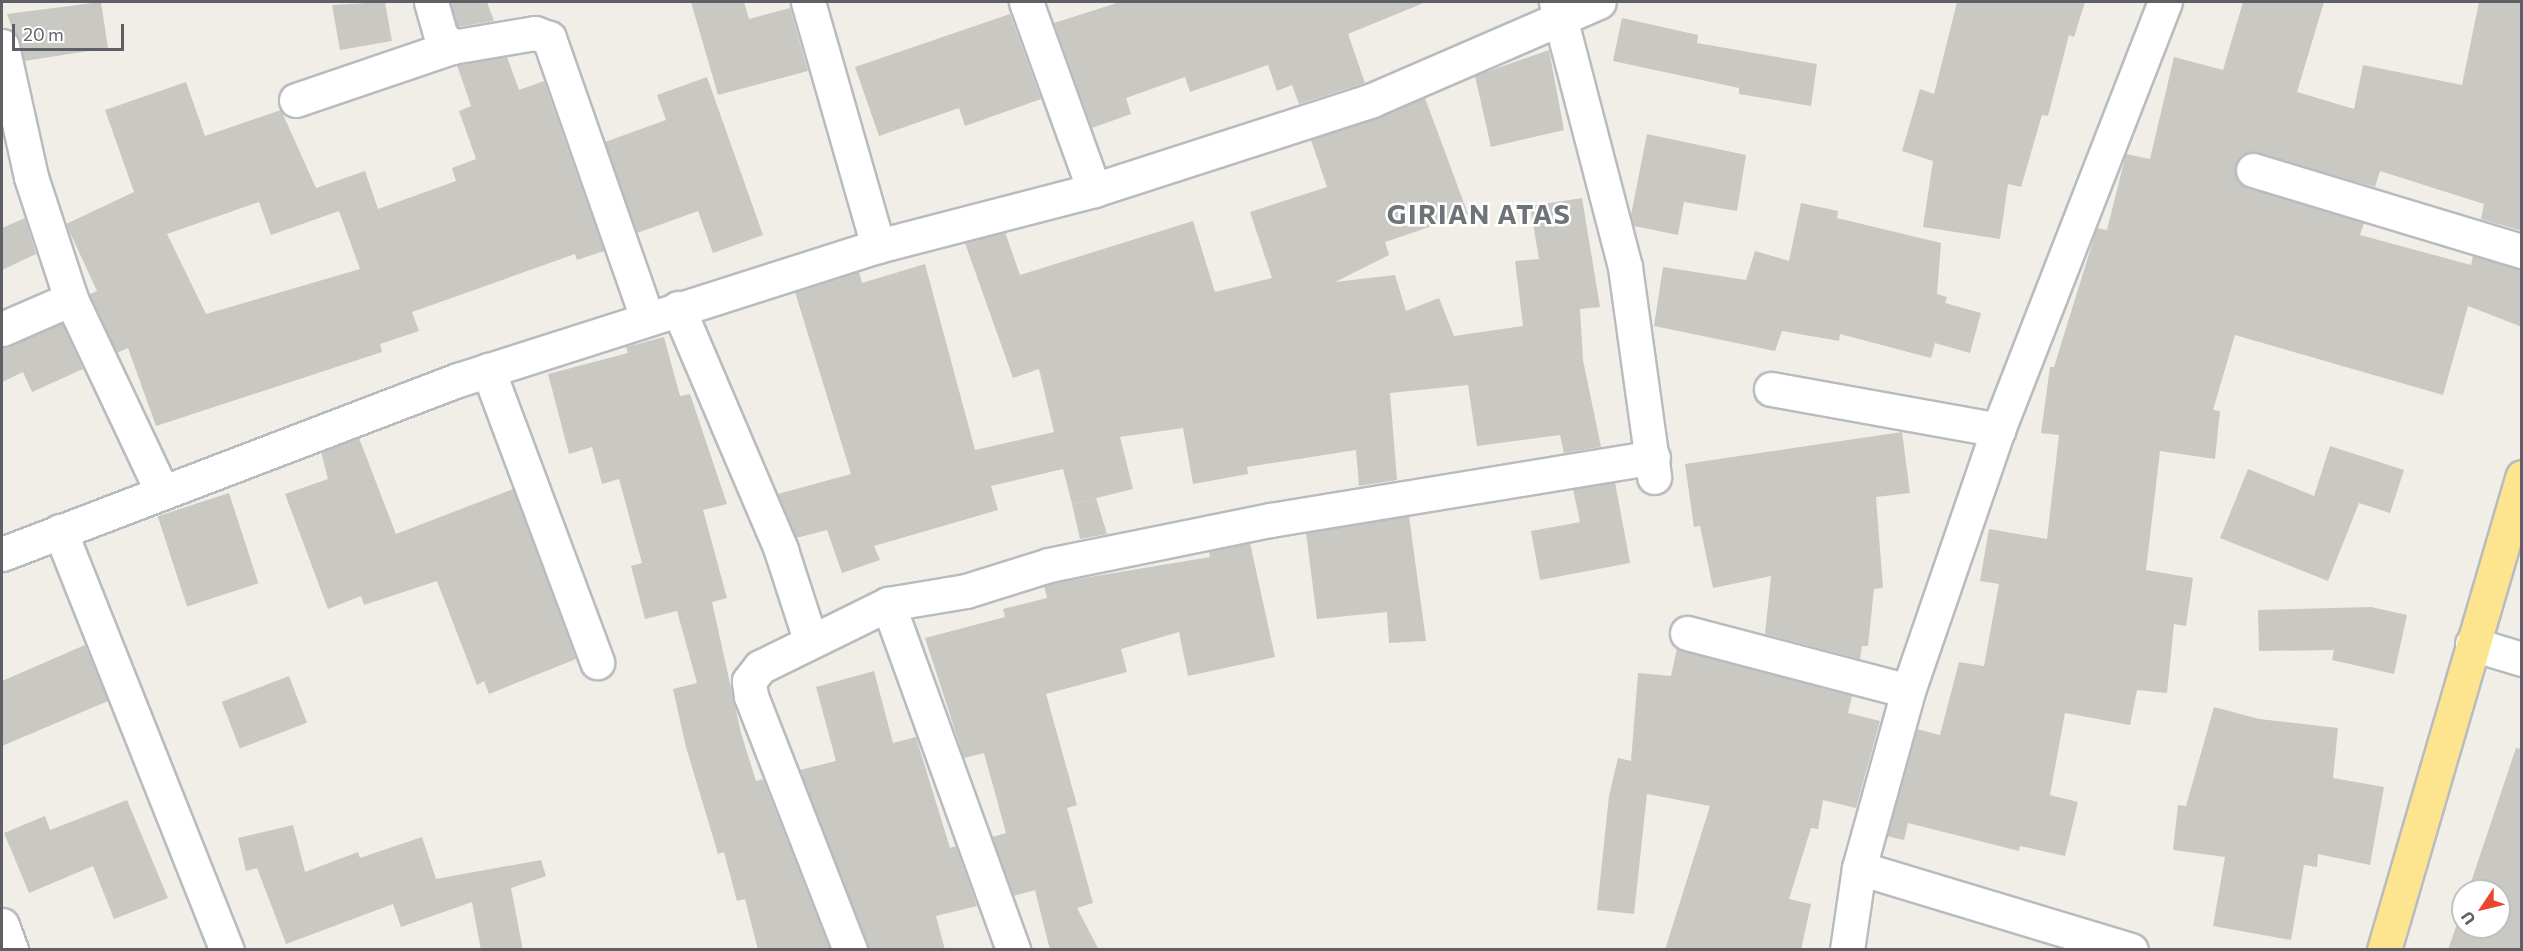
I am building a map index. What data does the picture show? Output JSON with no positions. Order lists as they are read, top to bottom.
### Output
{
  "districts": ["GIRIAN ATAS"],
  "scale_bar": "20 m",
  "north": "bottom left"
}
